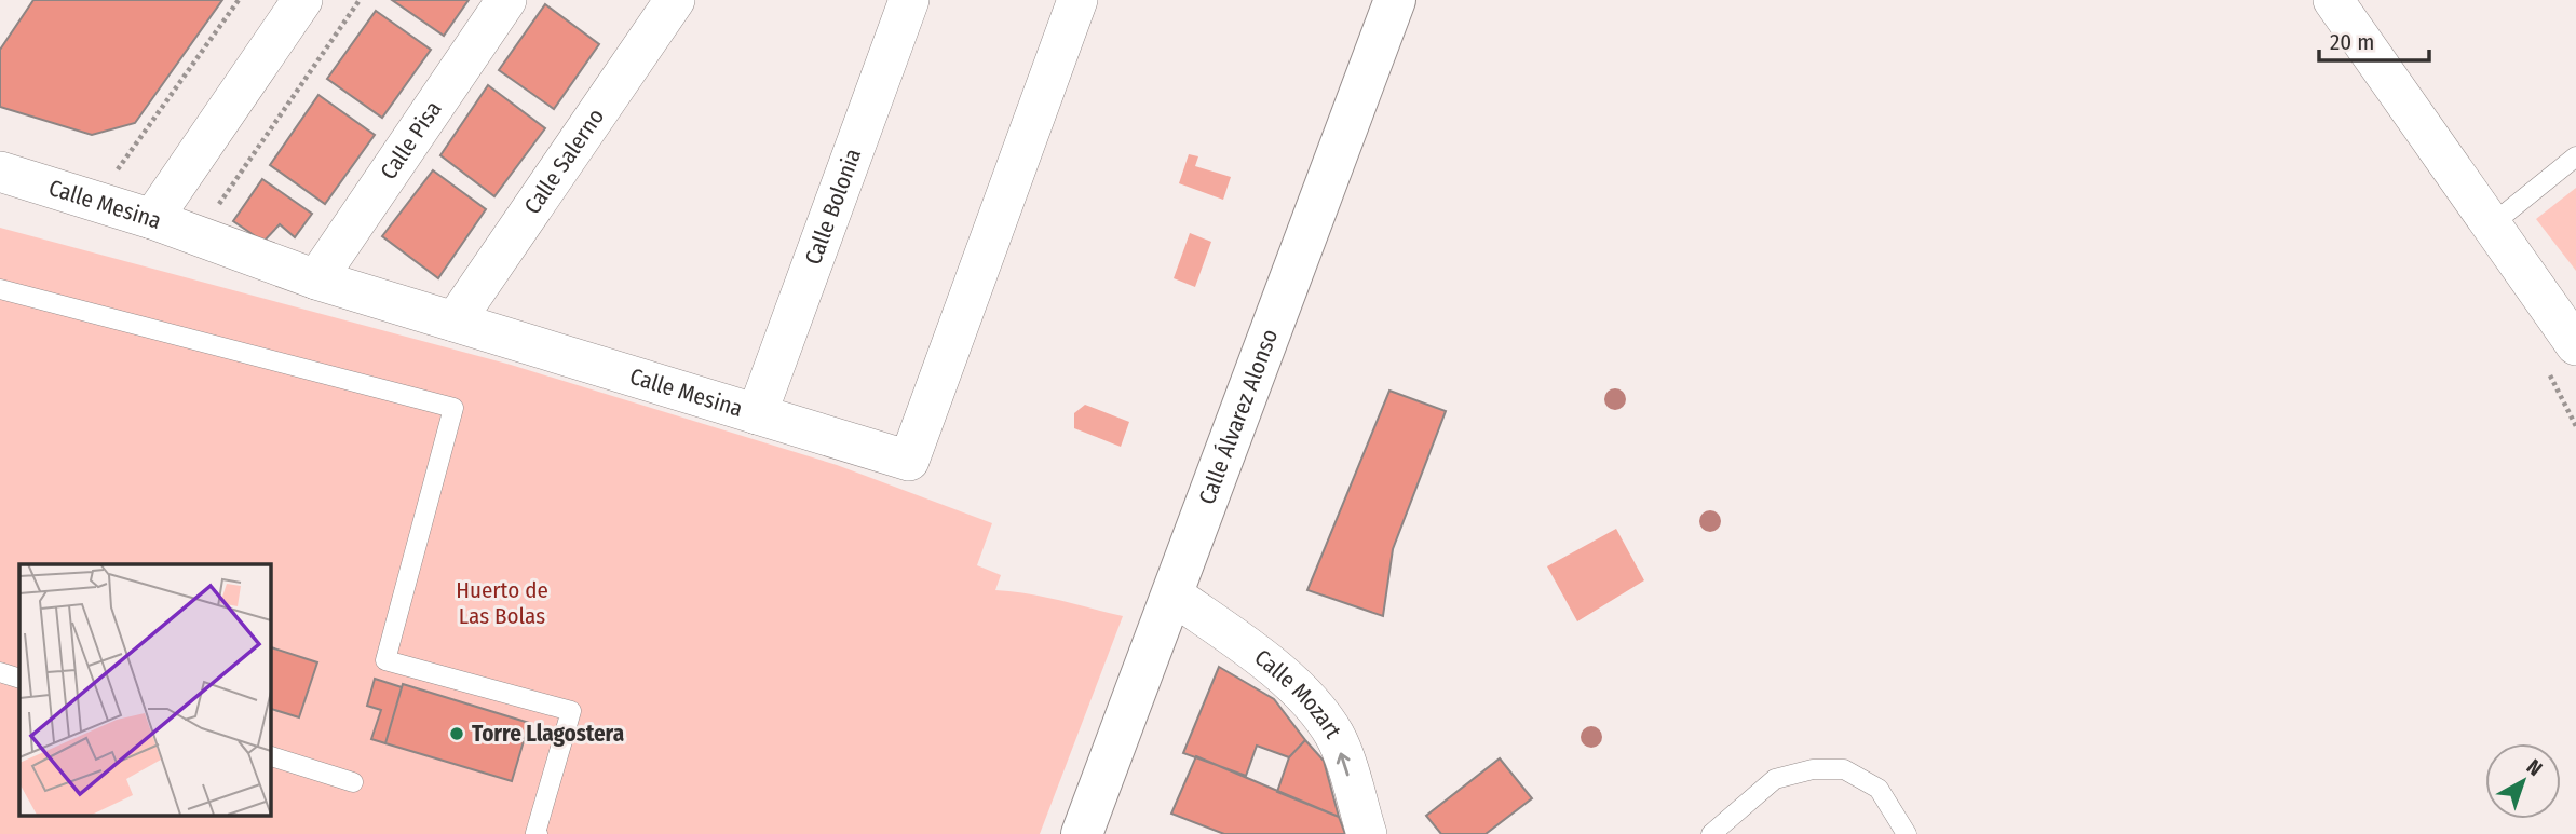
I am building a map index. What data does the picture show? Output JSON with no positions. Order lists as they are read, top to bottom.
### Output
{
  "streets": {
    "main road": ["Calle Álvarez Alonso"],
    "street": [
      "Calle Pisa",
      "Calle Salerno",
      "Calle Mesina",
      "Calle Bolonia",
      "Calle Mozart"
    ]
  },
  "crossings": [
    ["Calle Pisa", "Calle Mesina"],
    ["Calle Salerno", "Calle Mesina"],
    ["Calle Mesina", "Calle Bolonia"],
    ["Calle Álvarez Alonso", "Calle Mozart"]
  ],
  "one_way": ["Calle Mozart"],
  "parks": ["Huerto de Las Bolas"],
  "places": ["Torre Llagostera"],
  "scale_bar": "20 m",
  "north": "top right"
}
